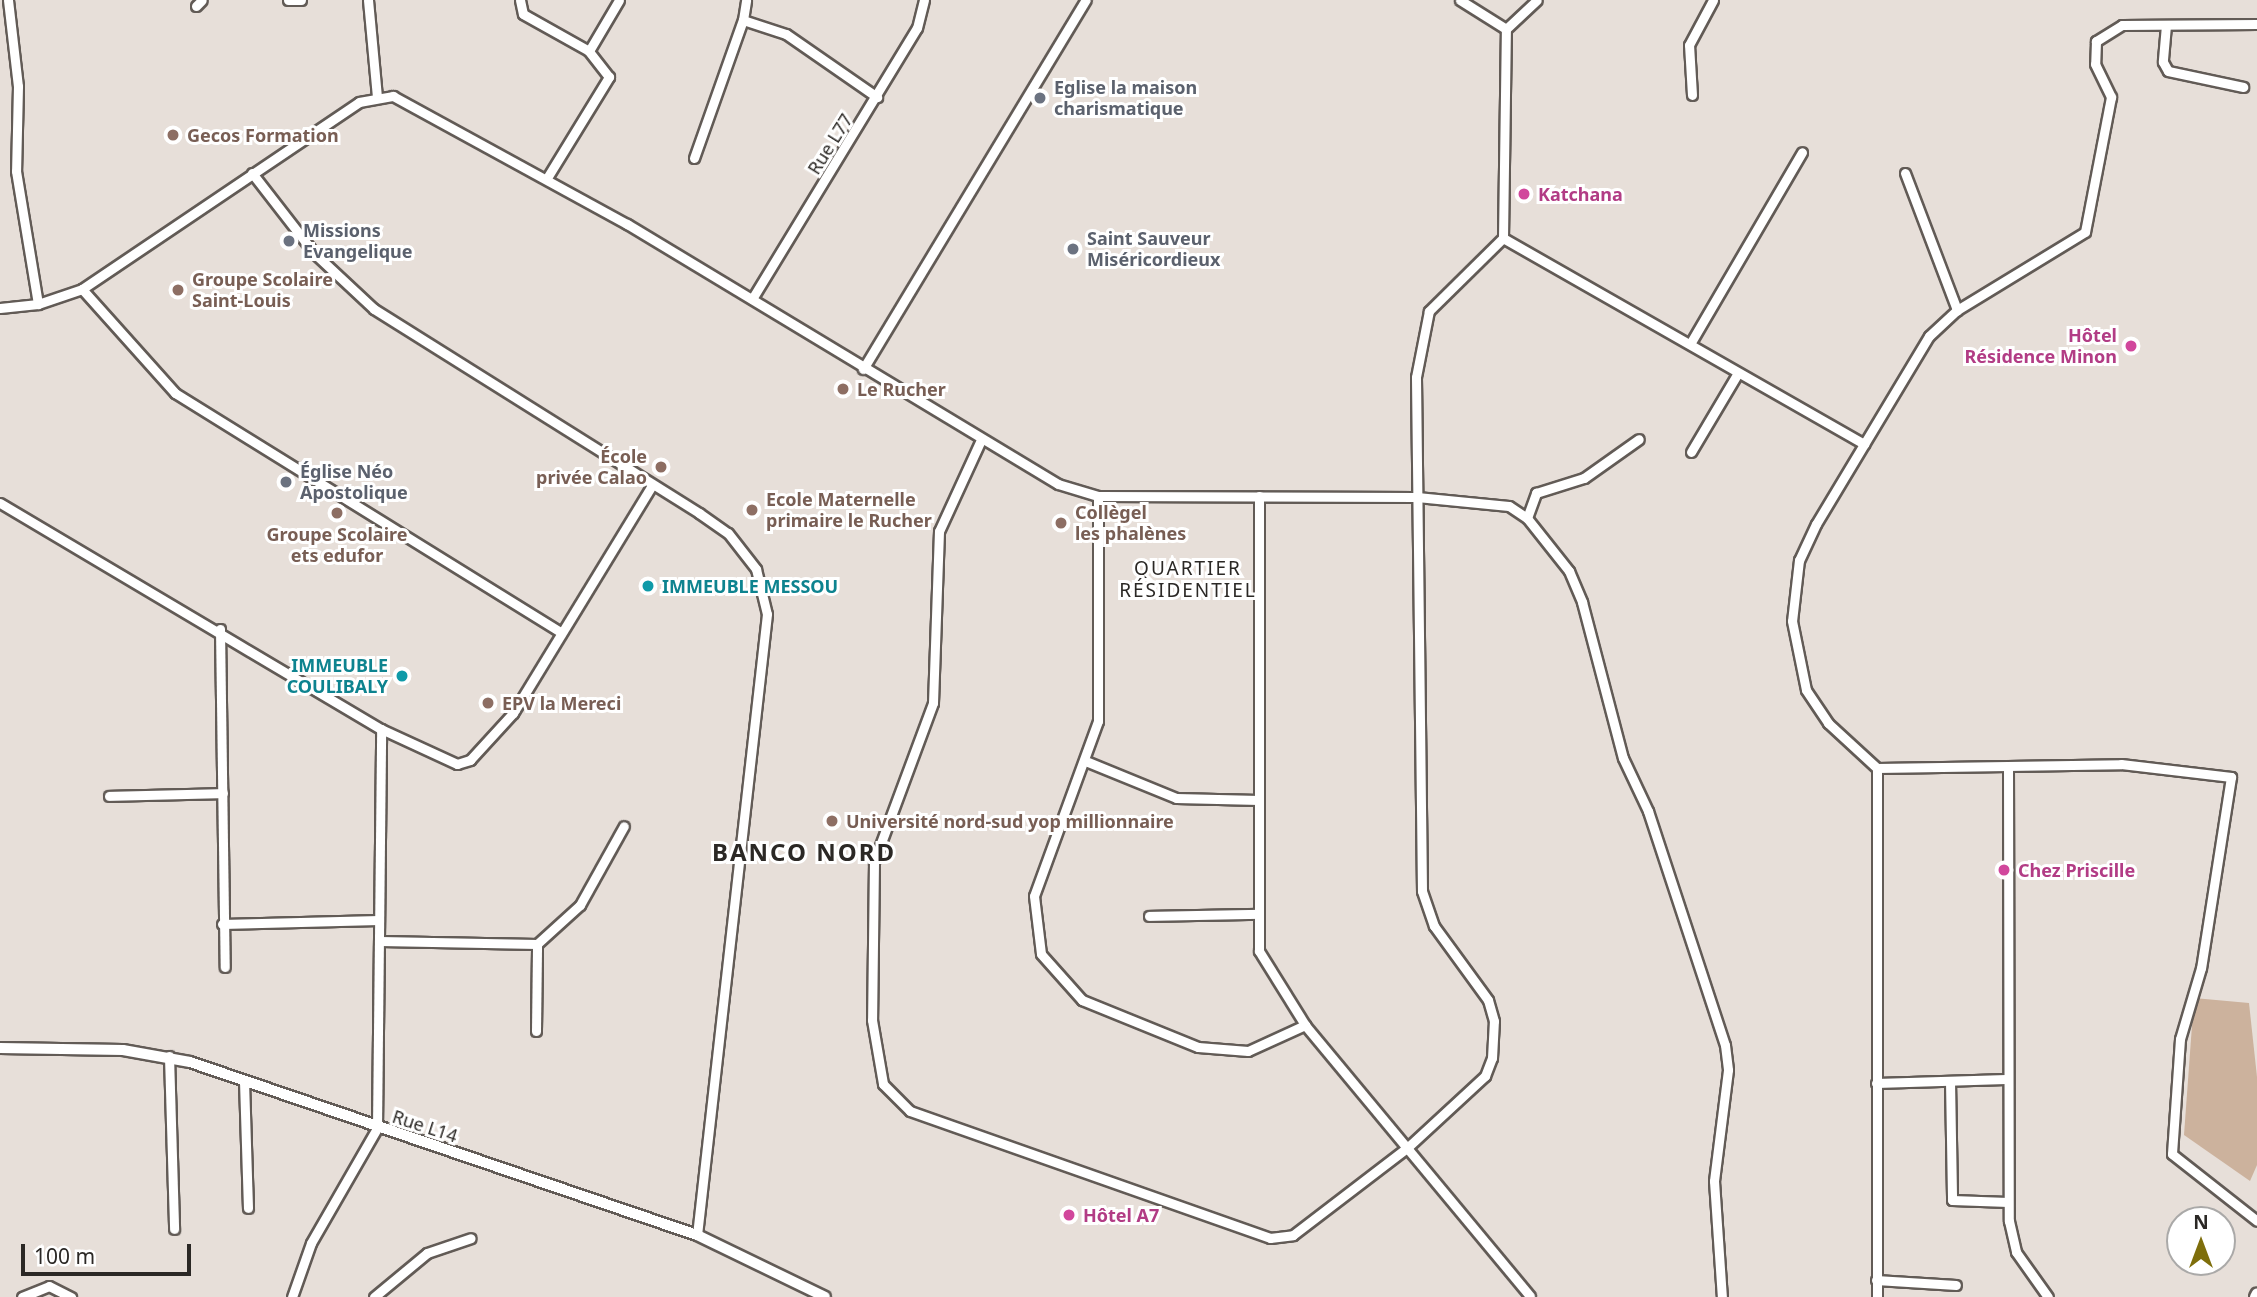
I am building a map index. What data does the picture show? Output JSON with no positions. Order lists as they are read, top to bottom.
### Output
{
  "streets": {
    "street": ["Rue L77", "Rue L14"]
  },
  "districts": ["QUARTIER RÉSIDENTIEL", "BANCO NORD"],
  "places": [
    "Eglise la maison charismatique",
    "Gecos Formation",
    "Katchana",
    "Missions Evangelique",
    "Saint Sauveur Miséricordieux",
    "Groupe Scolaire Saint-Louis",
    "Hôtel Résidence Minon",
    "Le Rucher",
    "École privée Calao",
    "Église Néo Apostolique",
    "Ecole Maternelle primaire le Rucher",
    "Groupe Scolaire ets edufor",
    "Collègel les phalènes",
    "IMMEUBLE MESSOU",
    "IMMEUBLE COULIBALY",
    "EPV la Mereci",
    "Université nord-sud yop millionnaire",
    "Chez Priscille",
    "Hôtel A7"
  ],
  "scale_bar": "100 m",
  "north": "top"
}
